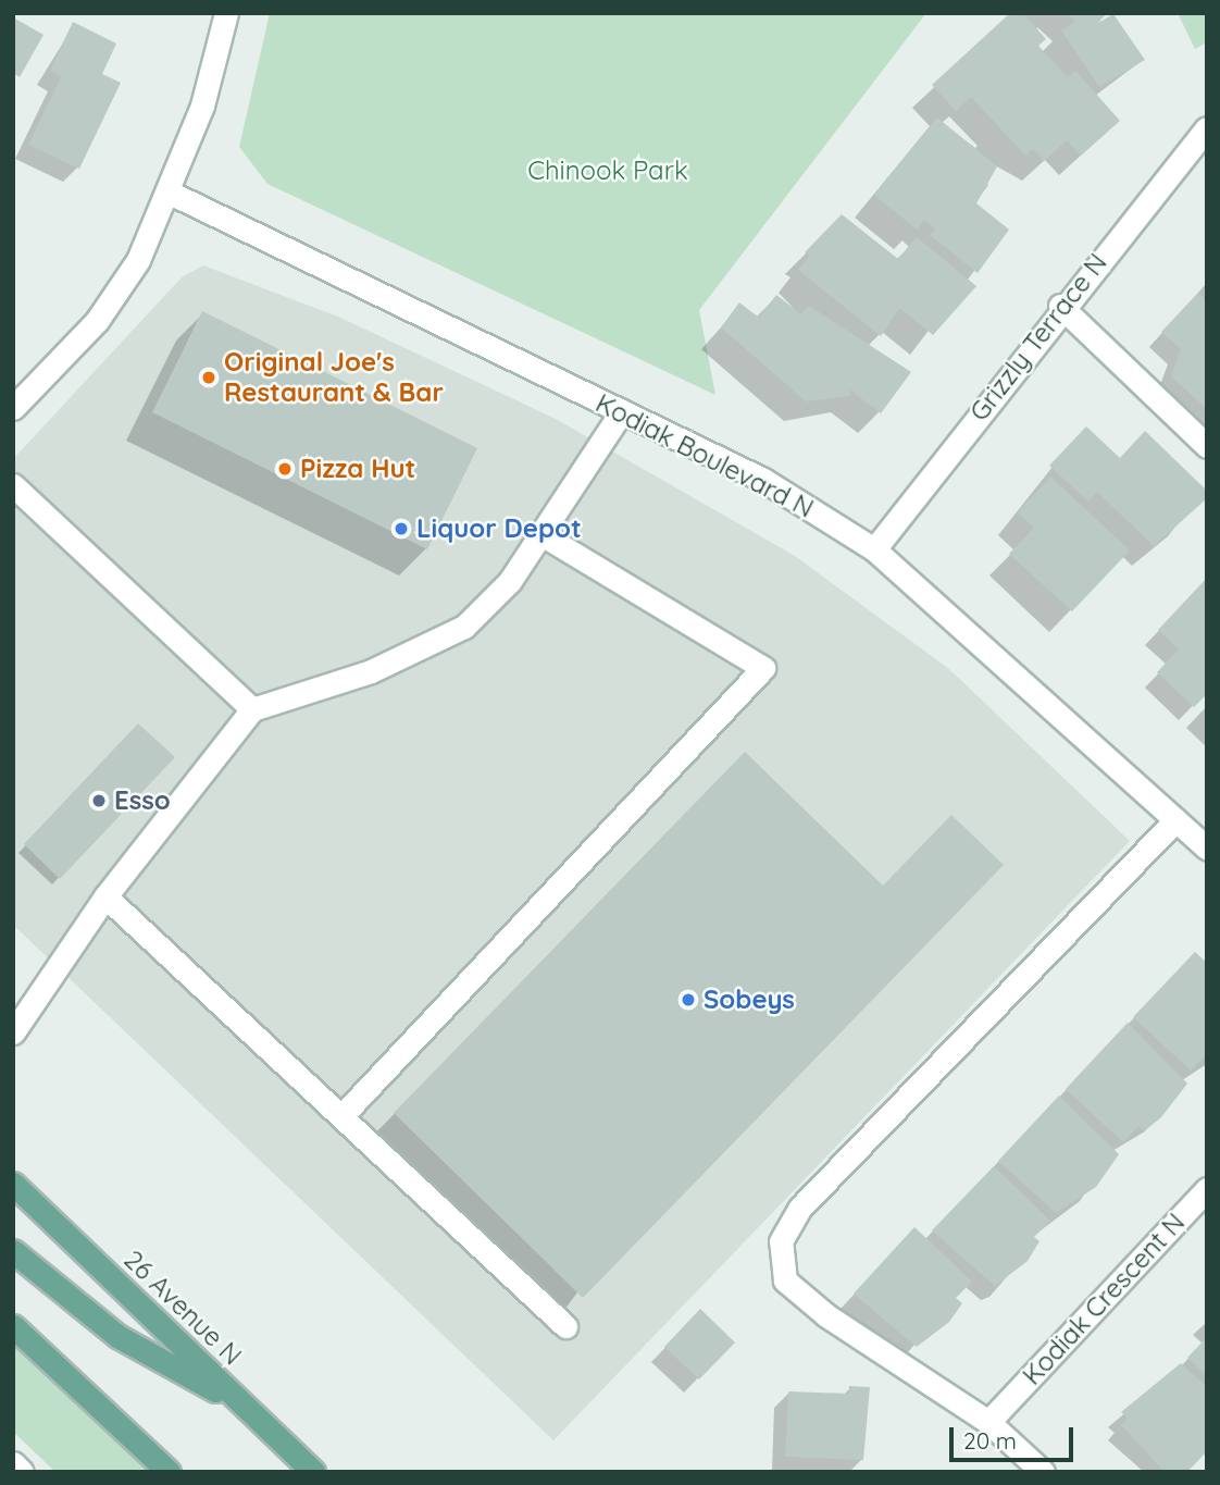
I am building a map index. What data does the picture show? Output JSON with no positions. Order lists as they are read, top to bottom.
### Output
{
  "streets": {
    "main road": ["26 Avenue N"],
    "street": ["Grizzly Terrace N", "Kodiak Boulevard N", "Kodiak Crescent N"]
  },
  "crossings": [
    ["Grizzly Terrace N", "Kodiak Boulevard N"]
  ],
  "parks": ["Chinook Park"],
  "places": [
    "Original Joe's Restaurant & Bar",
    "Pizza Hut",
    "Liquor Depot",
    "Esso",
    "Sobeys"
  ],
  "scale_bar": "20 m"
}
